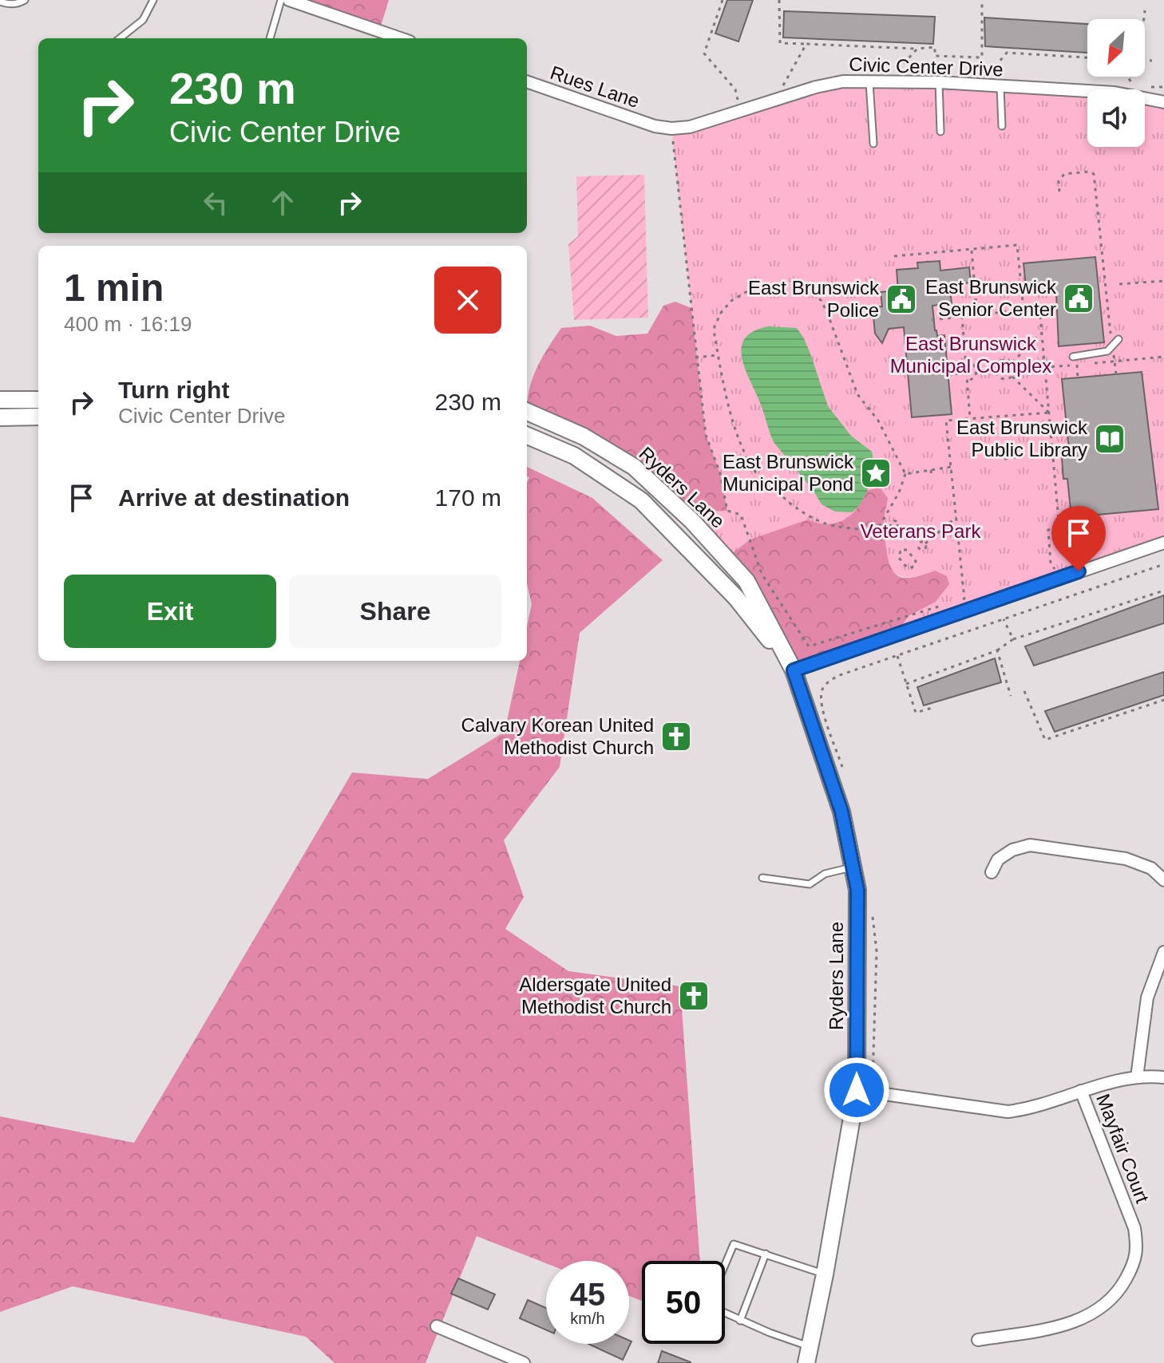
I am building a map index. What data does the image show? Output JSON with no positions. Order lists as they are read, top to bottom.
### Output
{
  "streets": {
    "main road": ["Ryders Lane"],
    "street": ["Civic Center Drive", "Rues Lane", "Mayfair Court"]
  },
  "crossings": [
    ["Civic Center Drive", "Rues Lane"]
  ],
  "parks": ["East Brunswick Municipal Complex", "Veterans Park"],
  "places": {
    "public building": ["East Brunswick Senior Center", "East Brunswick Police"],
    "library": ["East Brunswick Public Library"],
    "place": ["East Brunswick Municipal Pond"],
    "church": ["Calvary Korean United Methodist Church", "Aldersgate United Methodist Church"]
  },
  "north": "bottom left",
  "page": {
    "turn": ["230 m", "Civic Center Drive"],
    "heading": ["1 min", "400 m · 16:19"],
    "list": [
      {
        "name": "Turn right",
        "note": "Civic Center Drive",
        "value": "230 m"
      },
      {
        "name": "Arrive at destination",
        "value": "170 m"
      }
    ],
    "buttons": ["Exit", "Share"],
    "speed": "45 km/h",
    "limit": "50"
  }
}
